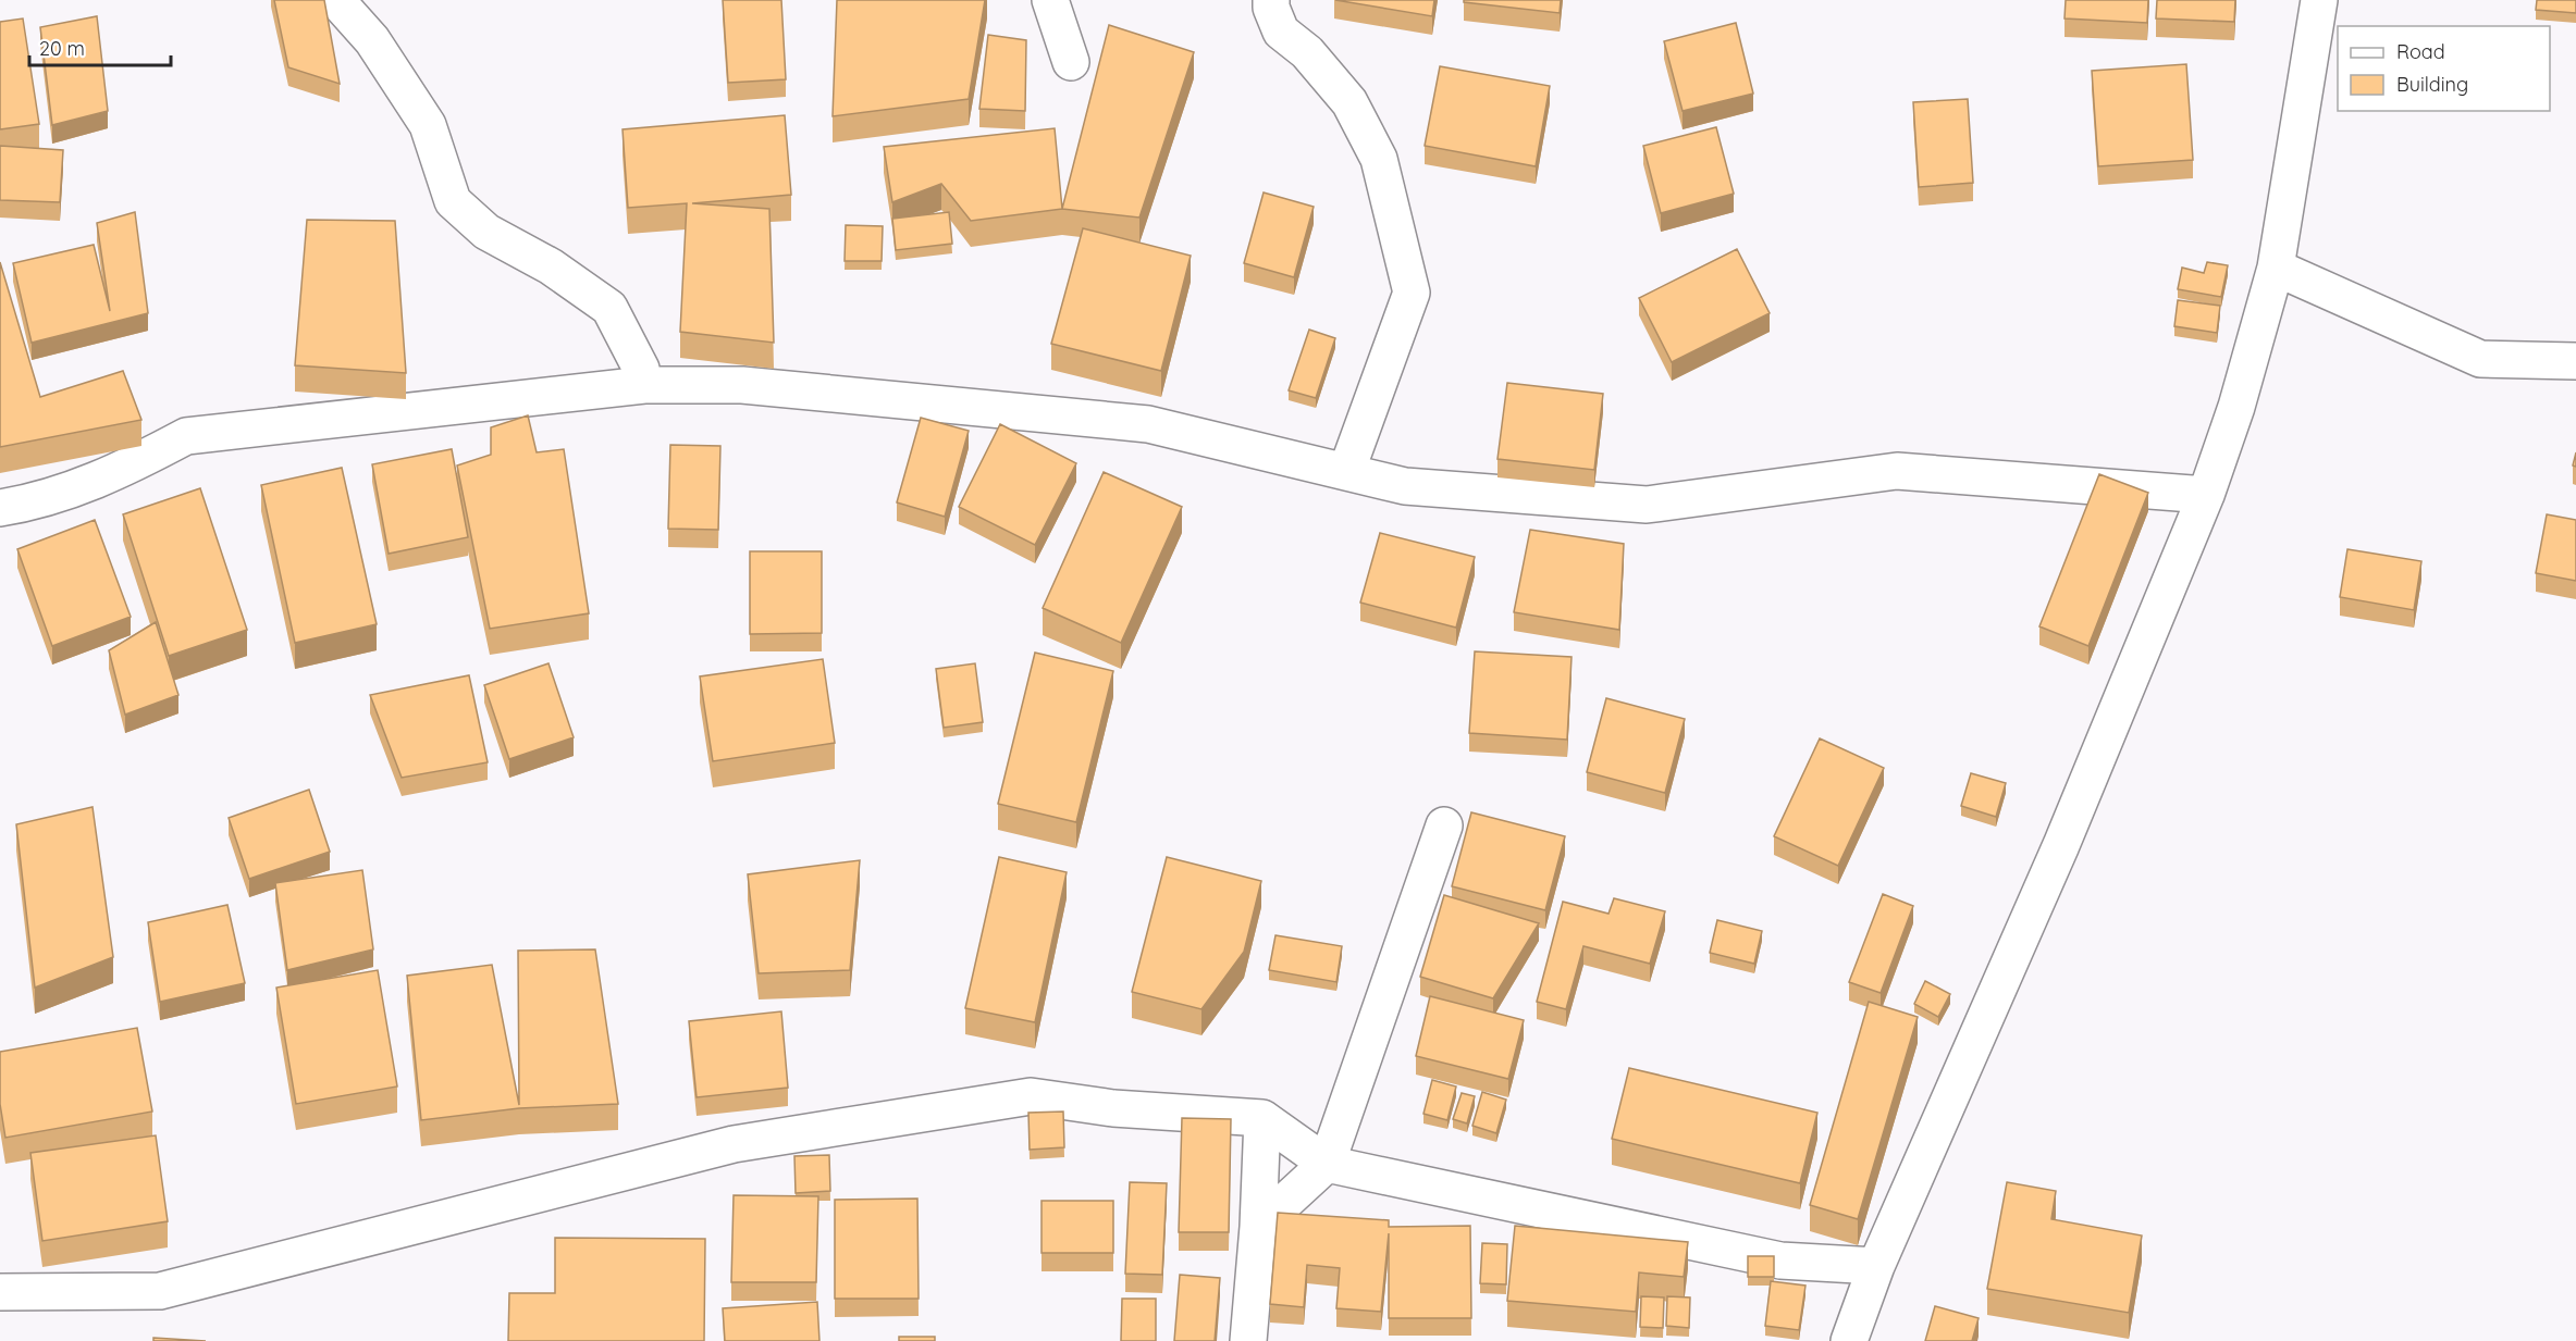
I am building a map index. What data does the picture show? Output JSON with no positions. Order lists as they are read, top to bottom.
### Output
{
  "legend": ["Road", "Building"],
  "scale_bar": "20 m"
}
